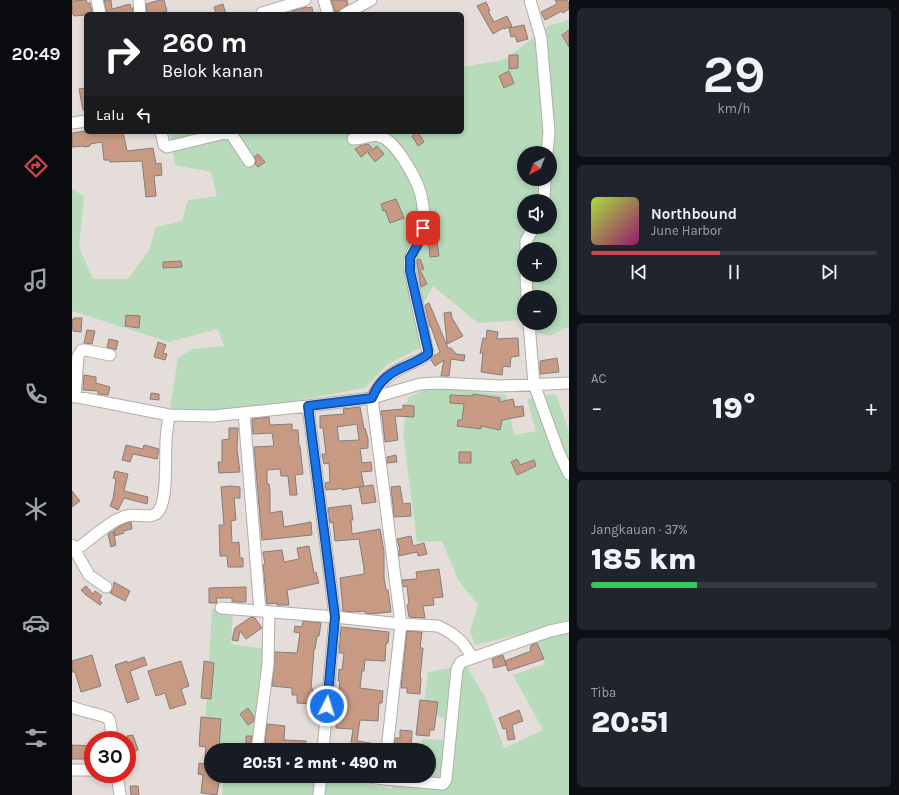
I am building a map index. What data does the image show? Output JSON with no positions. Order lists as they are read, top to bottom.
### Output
{
  "north": "bottom left",
  "page": {
    "tabs": "20:49",
    "tile": [
      ["29", "km/h"],
      "AC",
      ["Jangkauan · 37%", "185 km"],
      ["Tiba", "20:51"]
    ],
    "turn": ["260 m", "Belok kanan"],
    "then": "Lalu",
    "map_buttons": ["+", "−"],
    "song": ["Northbound", "June Harbor"],
    "heat": ["−", "19°", "+"],
    "limit": "30",
    "trip": "20:51 · 2 mnt · 490 m"
  }
}
